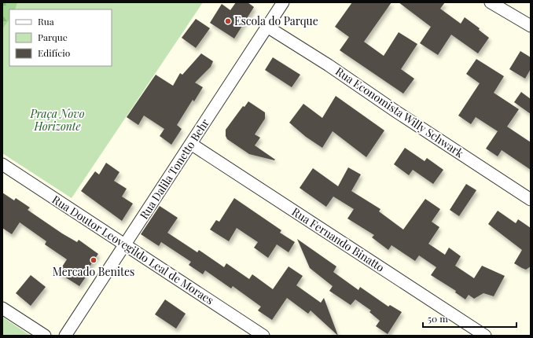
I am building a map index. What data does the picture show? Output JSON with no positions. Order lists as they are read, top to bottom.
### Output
{
  "streets": {
    "street": [
      "Rua Economista Willy Schwark",
      "Rua Dalila Tonetto Behr",
      "Rua Fernando Binatto",
      "Rua Doutor Leovegildo Leal de Moraes"
    ]
  },
  "crossings": [
    ["Rua Economista Willy Schwark", "Rua Dalila Tonetto Behr"],
    ["Rua Dalila Tonetto Behr", "Rua Fernando Binatto"],
    ["Rua Dalila Tonetto Behr", "Rua Doutor Leovegildo Leal de Moraes"]
  ],
  "parks": ["Praça Novo Horizonte"],
  "places": ["Escola do Parque", "Mercado Benites"],
  "legend": ["Rua", "Parque", "Edifício"],
  "scale_bar": "50 m"
}
